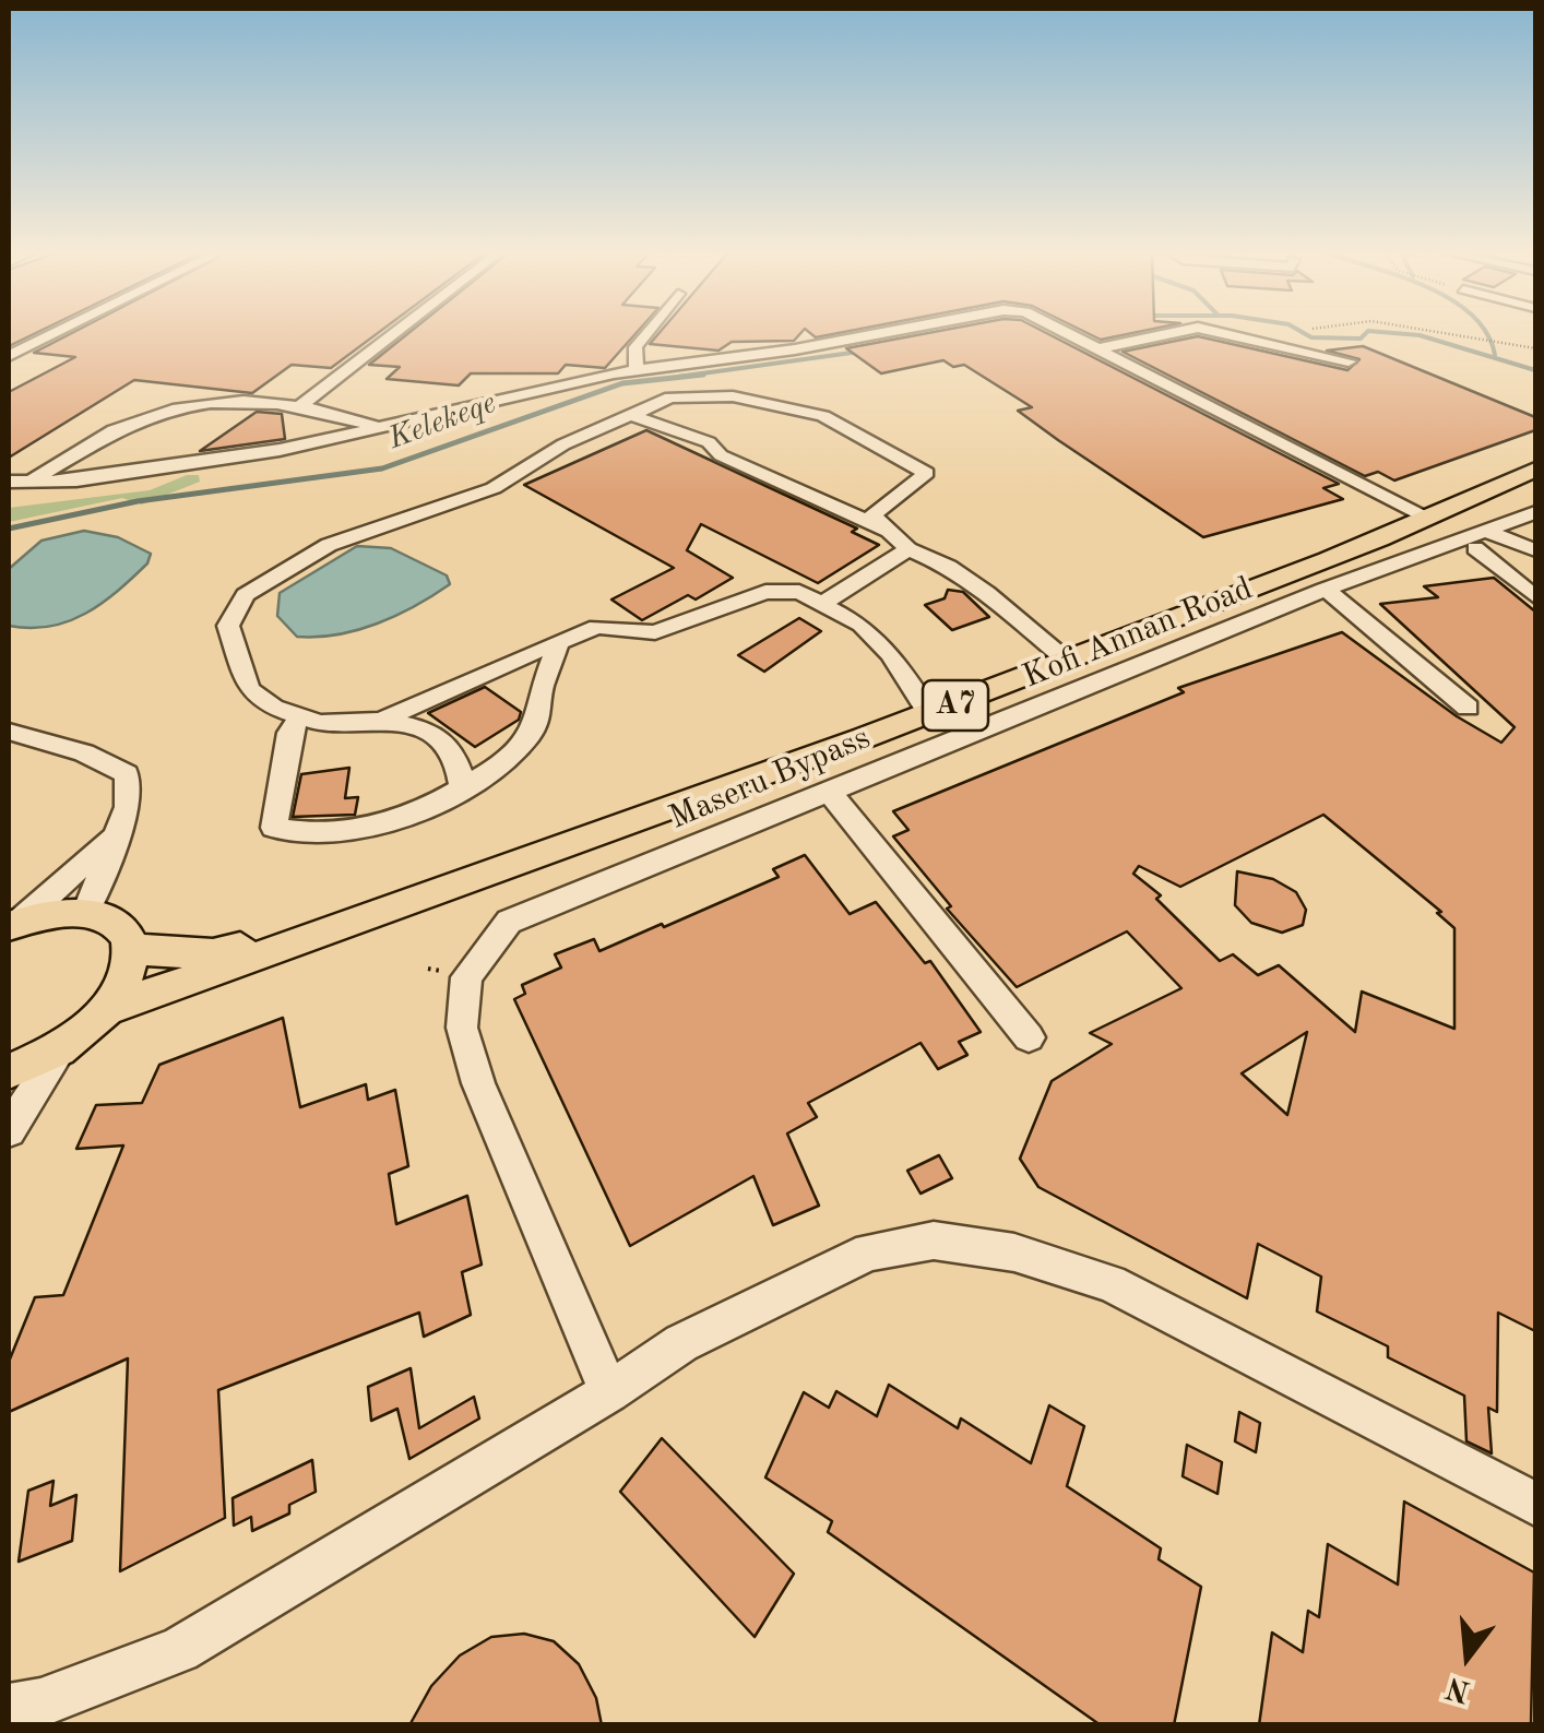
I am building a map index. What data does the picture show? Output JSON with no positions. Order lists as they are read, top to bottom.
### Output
{
  "streets": {
    "main road": ["Kofi Annan Road", "A7"],
    "street": ["Maseru Bypass"]
  },
  "crossings": [
    ["Kofi Annan Road", "A7"]
  ],
  "water": ["Kelekeqe"],
  "north": "bottom"
}
